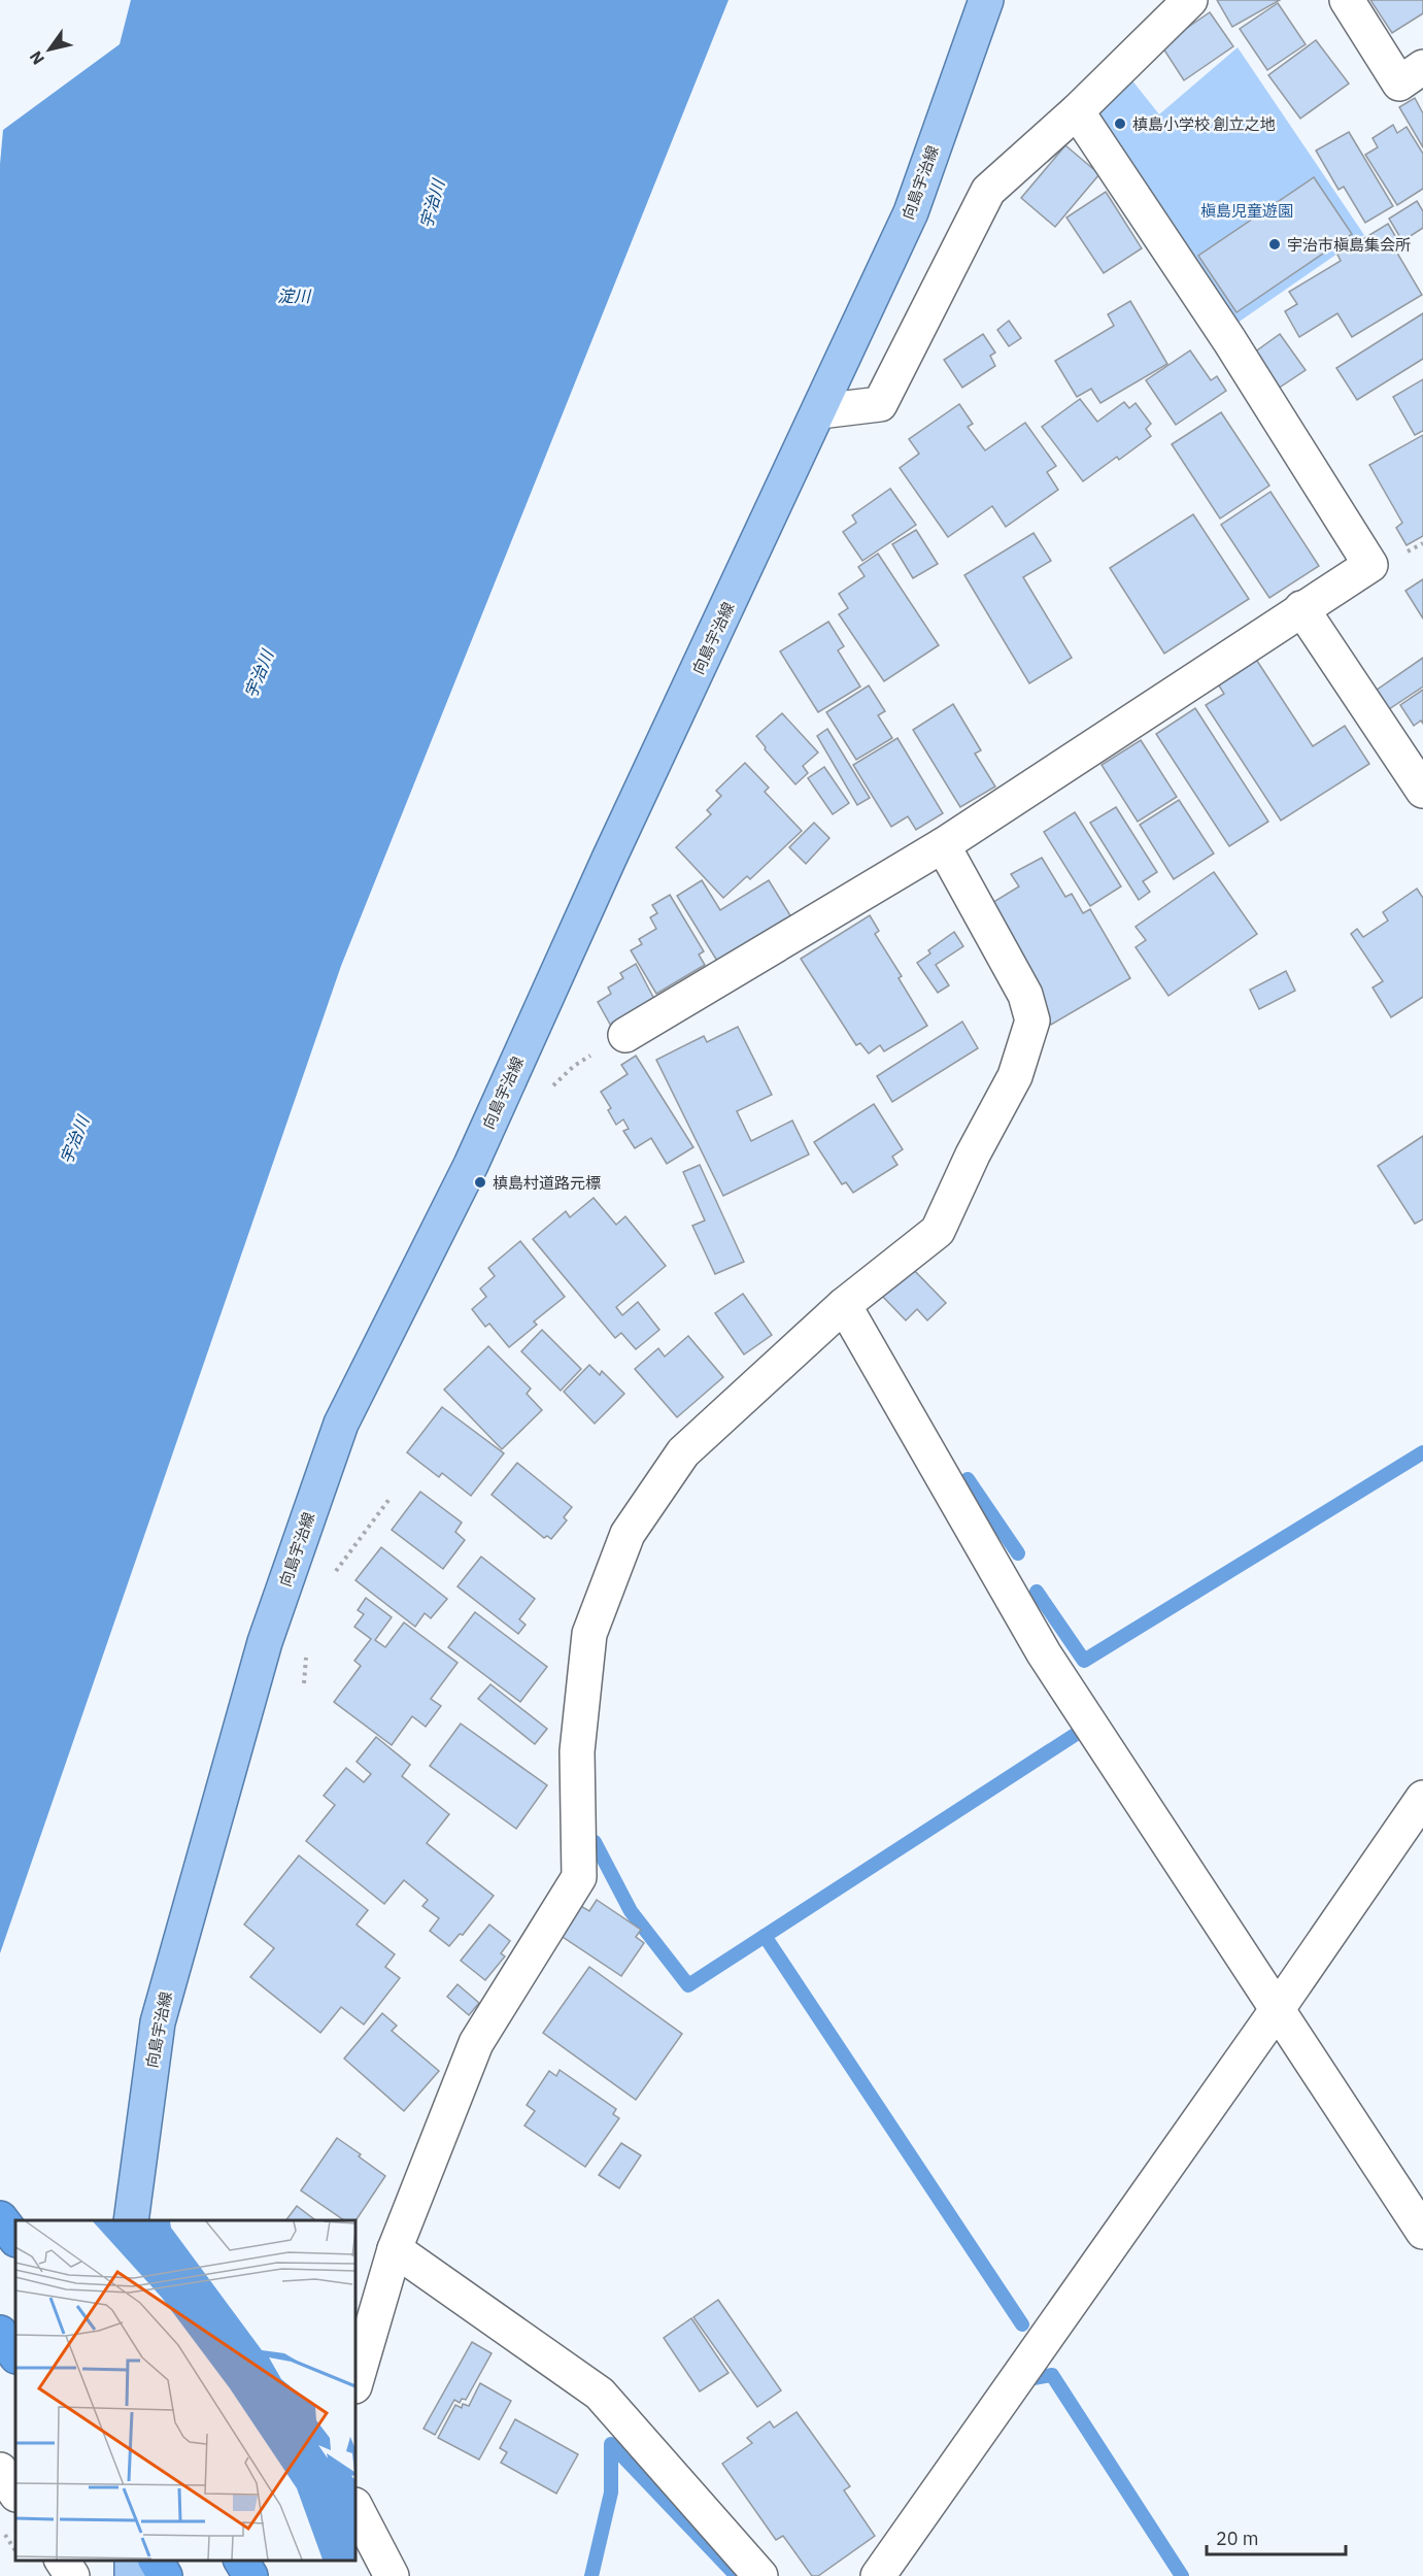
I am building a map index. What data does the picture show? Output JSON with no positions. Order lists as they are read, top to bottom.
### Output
{
  "streets": {
    "main road": ["向島宇治線"]
  },
  "water": ["宇治川", "淀川"],
  "parks": ["槇島児童遊園"],
  "places": ["槙島小学校 創立之地", "宇治市槇島集会所", "槙島村道路元標"],
  "scale_bar": "20 m",
  "north": "bottom left"
}
